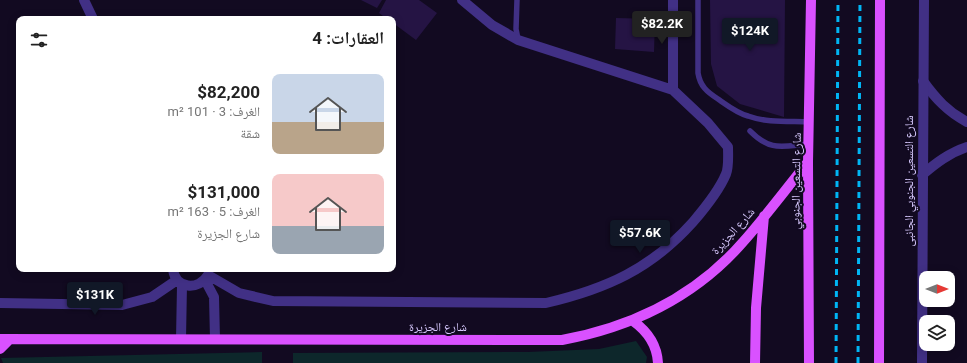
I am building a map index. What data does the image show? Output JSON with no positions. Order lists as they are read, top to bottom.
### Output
{
  "streets": {
    "main road": ["شارع التسعين الجنوبي", "شارع الجزيرة"],
    "street": ["شارع التسعين الجنوبي الجانبى"]
  },
  "crossings": [
    ["شارع التسعين الجنوبي", "شارع الجزيرة"]
  ],
  "north": "right",
  "page": {
    "price": [
      "$82.2K",
      "$124K",
      "$57.6K",
      "$131K"
    ],
    "heading": "العقارات: 4",
    "list": [
      {
        "name": "$82,200",
        "note": "الغرف: 3 · 101 m² · شقة"
      },
      {
        "name": "$131,000",
        "note": "الغرف: 5 · 163 m² · شارع الجزيرة"
      }
    ]
  }
}
